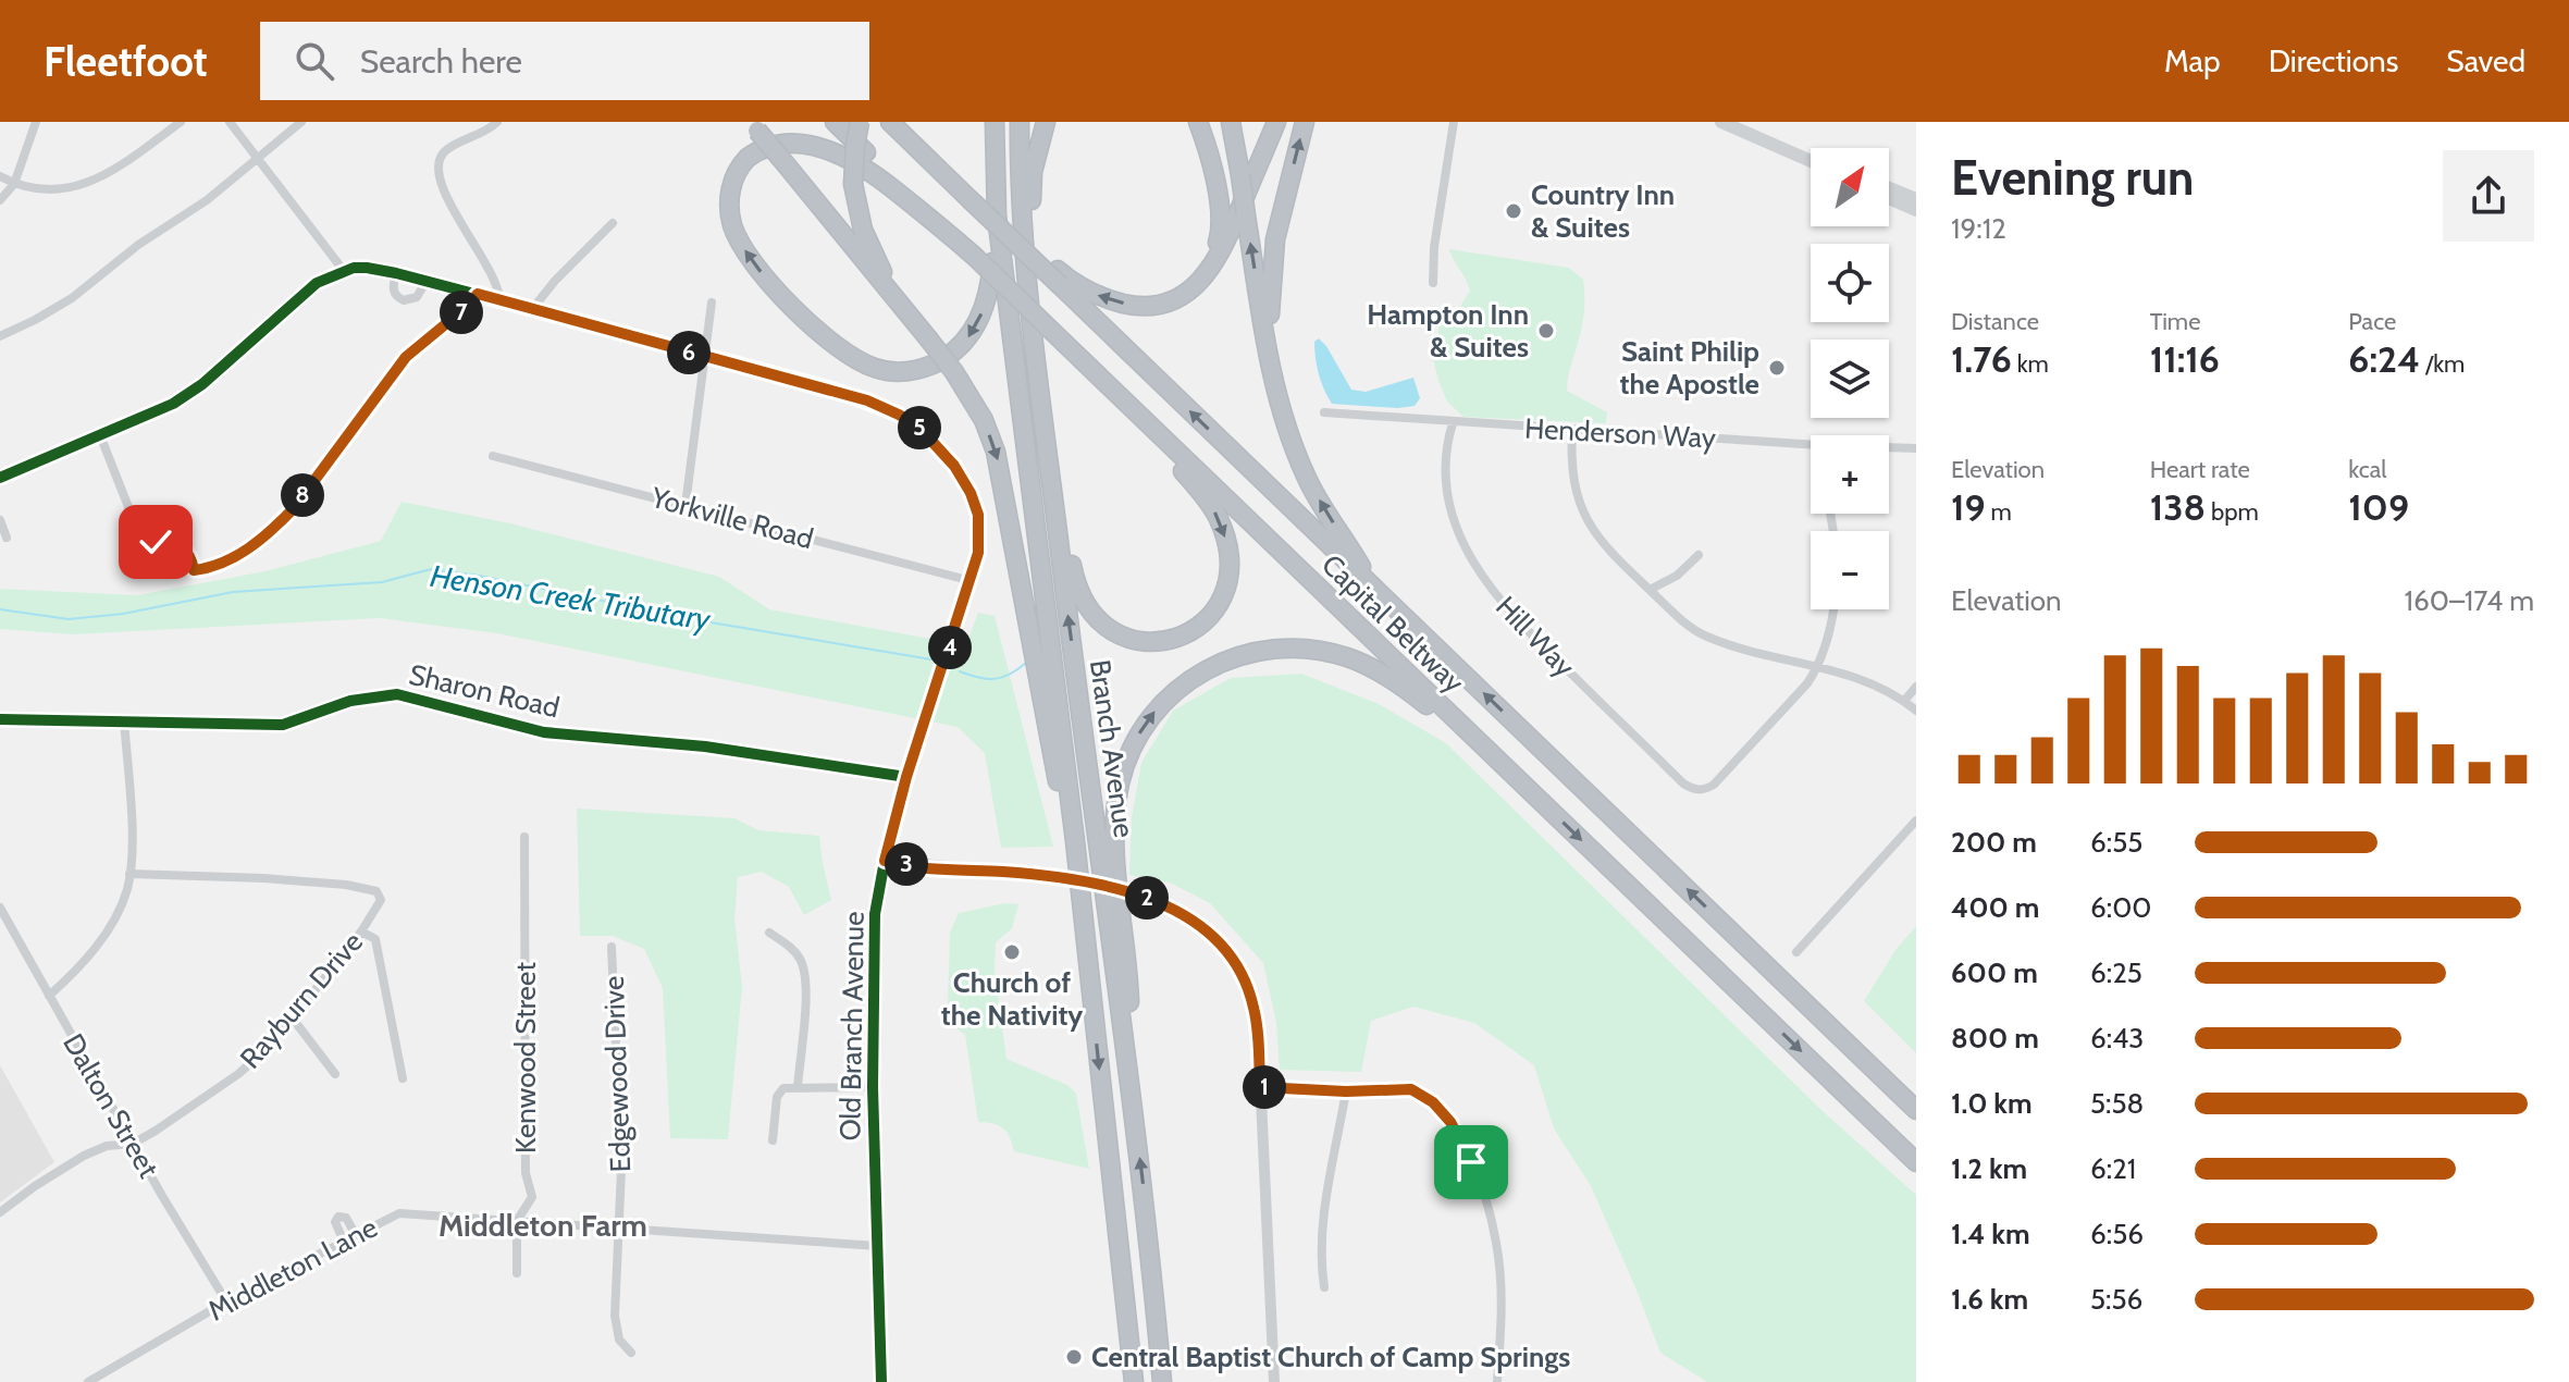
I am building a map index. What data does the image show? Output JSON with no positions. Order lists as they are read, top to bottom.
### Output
{
  "streets": {
    "highway": ["Capital Beltway", "Branch Avenue"],
    "street": [
      "Henderson Way",
      "Yorkville Road",
      "Hill Way",
      "Sharon Road",
      "Rayburn Drive",
      "Old Branch Avenue",
      "Kenwood Street",
      "Edgewood Drive",
      "Dalton Street",
      "Middleton Lane"
    ]
  },
  "crossings": [
    ["Henderson Way", "Hill Way"],
    ["Yorkville Road", "Old Branch Avenue"],
    ["Sharon Road", "Old Branch Avenue"],
    ["Rayburn Drive", "Dalton Street"],
    ["Old Branch Avenue", "Middleton Lane"],
    ["Kenwood Street", "Middleton Lane"],
    ["Edgewood Drive", "Middleton Lane"],
    ["Dalton Street", "Middleton Lane"]
  ],
  "districts": ["Middleton Farm"],
  "water": ["Henson Creek Tributary"],
  "places": [
    "Country Inn & Suites",
    "Hampton Inn & Suites",
    "Saint Philip the Apostle",
    "Church of the Nativity",
    "Central Baptist Church of Camp Springs"
  ],
  "north": "top right",
  "page": {
    "header": "Fleetfoot",
    "search": "Search here",
    "nav": ["Map", "Directions", "Saved"],
    "heading": ["Evening run", "19:12"],
    "map_buttons": ["+", "−"],
    "stats": [
      ["Distance", "1.76 km"],
      ["Time", "11:16"],
      ["Pace", "6:24 /km"],
      ["Elevation", "19 m"],
      ["Heart rate", "138 bpm"],
      ["kcal", "109"]
    ],
    "pins": [
      "7",
      "6",
      "5",
      "8",
      "4",
      "3",
      "2",
      "1"
    ],
    "chart": ["Elevation", "160–174 m"],
    "list": [
      {
        "name": "200 m",
        "note": "6:55"
      },
      {
        "name": "400 m",
        "note": "6:00"
      },
      {
        "name": "600 m",
        "note": "6:25"
      },
      {
        "name": "800 m",
        "note": "6:43"
      },
      {
        "name": "1.0 km",
        "note": "5:58"
      },
      {
        "name": "1.2 km",
        "note": "6:21"
      },
      {
        "name": "1.4 km",
        "note": "6:56"
      },
      {
        "name": "1.6 km",
        "note": "5:56"
      }
    ]
  }
}
